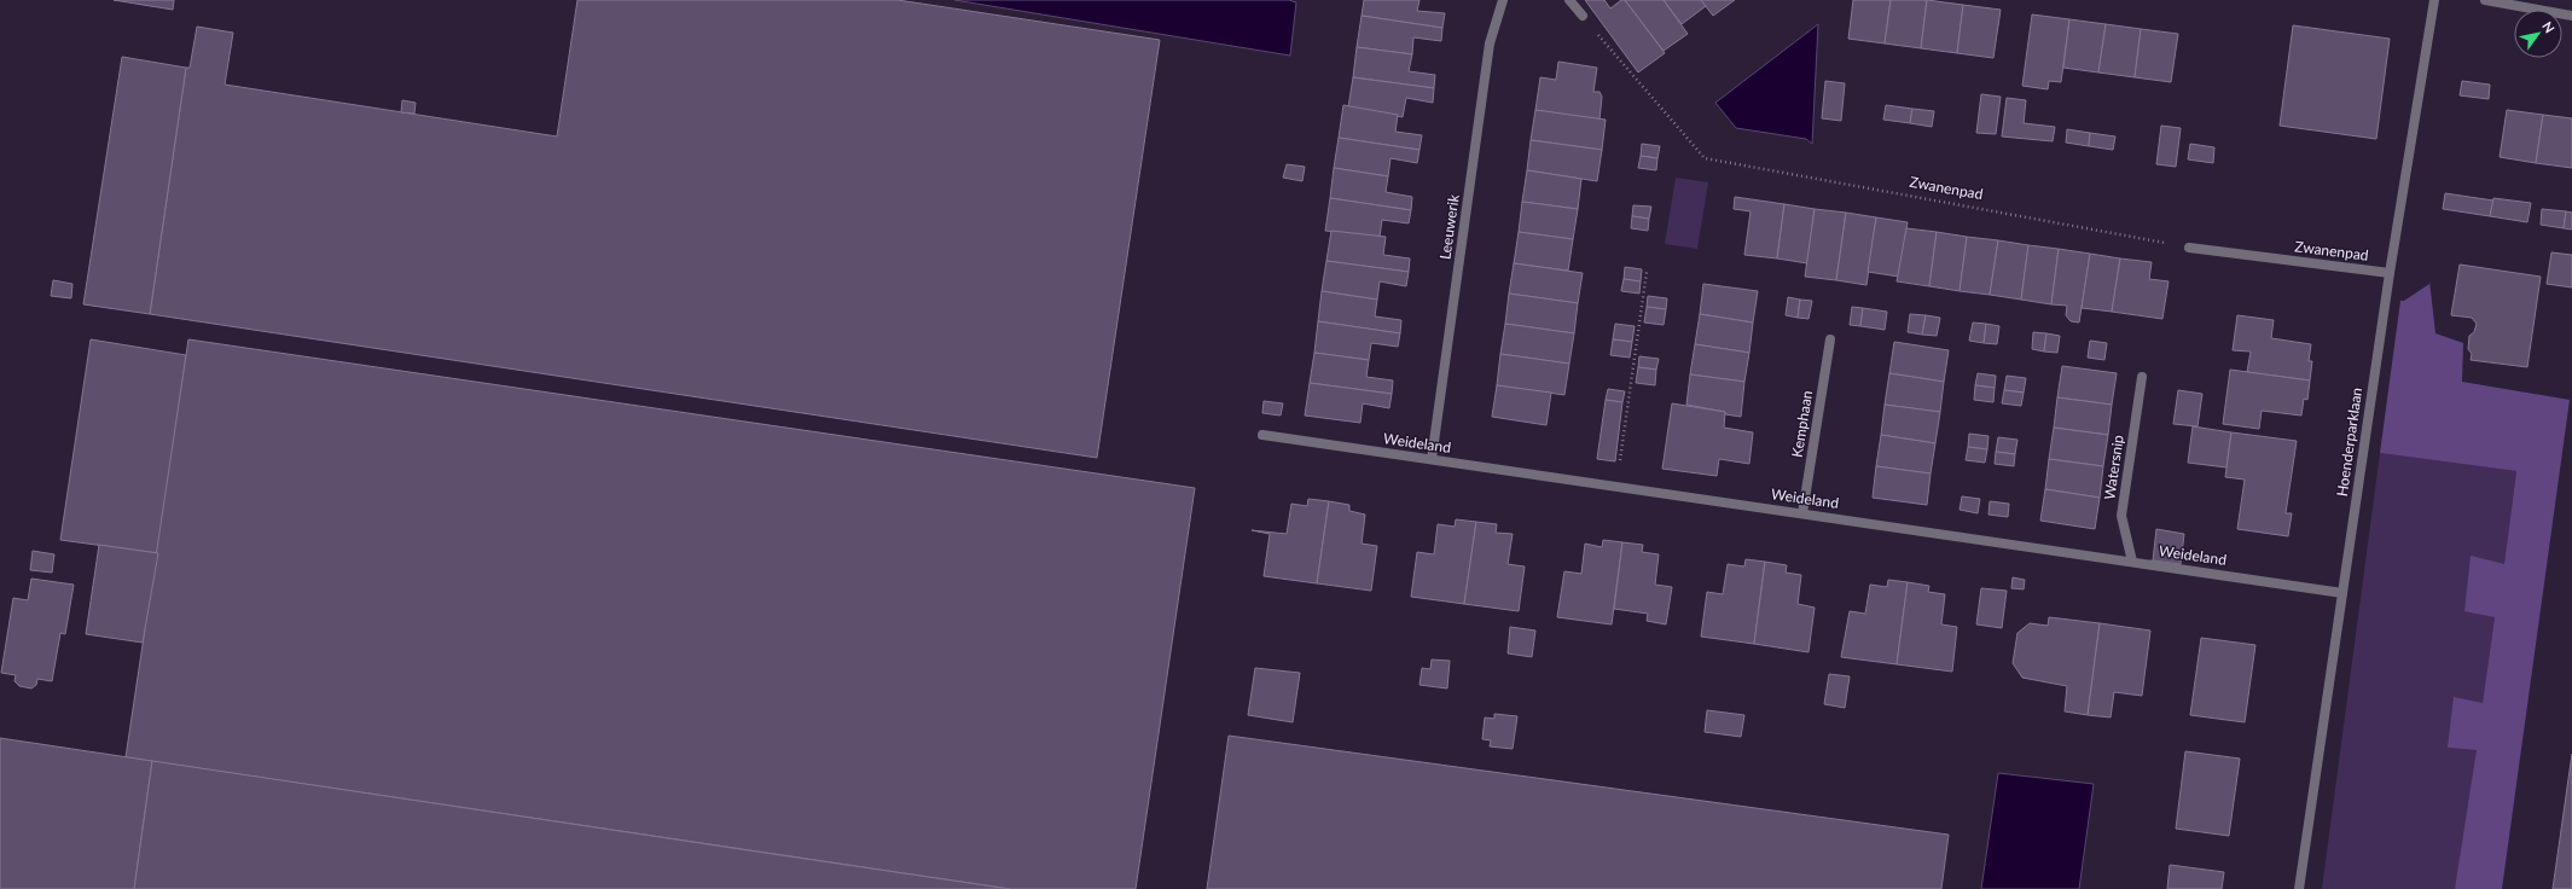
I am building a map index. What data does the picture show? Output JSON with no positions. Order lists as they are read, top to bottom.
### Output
{
  "streets": {
    "street": [
      "Zwanenpad",
      "Leeuwerik",
      "Kemphaan",
      "Hoenderparklaan",
      "Weideland",
      "Watersnip"
    ]
  },
  "crossings": [
    ["Zwanenpad", "Hoenderparklaan"],
    ["Leeuwerik", "Weideland"],
    ["Kemphaan", "Weideland"],
    ["Hoenderparklaan", "Weideland"],
    ["Weideland", "Watersnip"]
  ],
  "north": "top right"
}
